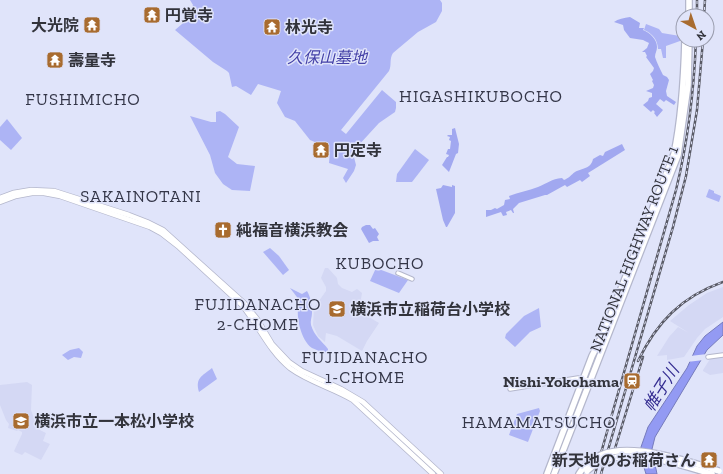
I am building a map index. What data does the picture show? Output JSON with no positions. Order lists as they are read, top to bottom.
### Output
{
  "streets": {
    "highway": ["NATIONAL HIGHWAY ROUTE 1"]
  },
  "districts": [
    "HIGASHIKUBOCHO",
    "FUSHIMICHO",
    "SAKAINOTANI",
    "KUBOCHO",
    "FUJIDANACHO 2-CHOME",
    "FUJIDANACHO 1-CHOME",
    "HAMAMATSUCHO"
  ],
  "water": ["帷子川"],
  "parks": ["久保山墓地"],
  "places": {
    "temple": [
      "円覚寺",
      "大光院",
      "林光寺",
      "壽量寺",
      "円定寺",
      "新天地のお稲荷さん"
    ],
    "church": ["純福音横浜教会"],
    "school or university": ["横浜市立稲荷台小学校", "横浜市立一本松小学校"],
    "station": ["Nishi-Yokohama"]
  },
  "north": "bottom right"
}
